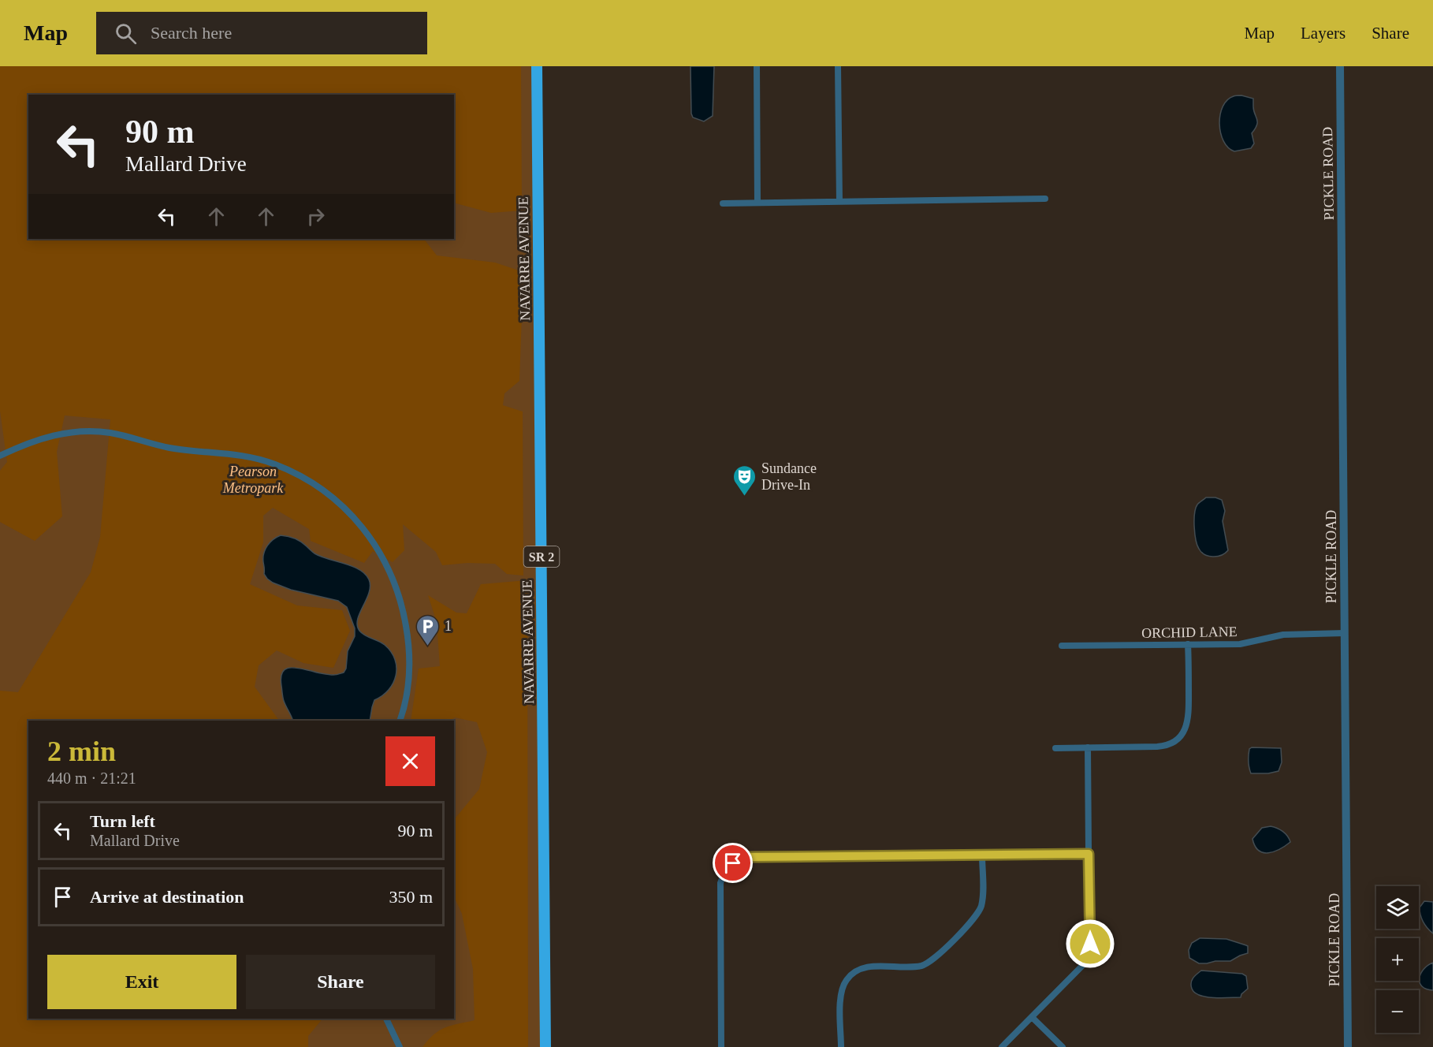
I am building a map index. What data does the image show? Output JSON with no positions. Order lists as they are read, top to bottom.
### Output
{
  "streets": {
    "highway": ["NAVARRE AVENUE", "SR 2"],
    "street": ["PICKLE ROAD", "ORCHID LANE"]
  },
  "crossings": [
    ["PICKLE ROAD", "ORCHID LANE"]
  ],
  "parks": ["Pearson Metropark"],
  "places": {
    "theatre": ["Sundance Drive-In"],
    "parking": ["1"]
  },
  "page": {
    "header": "Map",
    "search": "Search here",
    "nav": ["Map", "Layers", "Share"],
    "turn": ["90 m", "Mallard Drive"],
    "heading": ["2 min", "440 m · 21:21"],
    "list": [
      {
        "name": "Turn left",
        "note": "Mallard Drive",
        "value": "90 m"
      },
      {
        "name": "Arrive at destination",
        "value": "350 m"
      }
    ],
    "map_buttons": ["+", "−"],
    "buttons": ["Exit", "Share"]
  }
}
